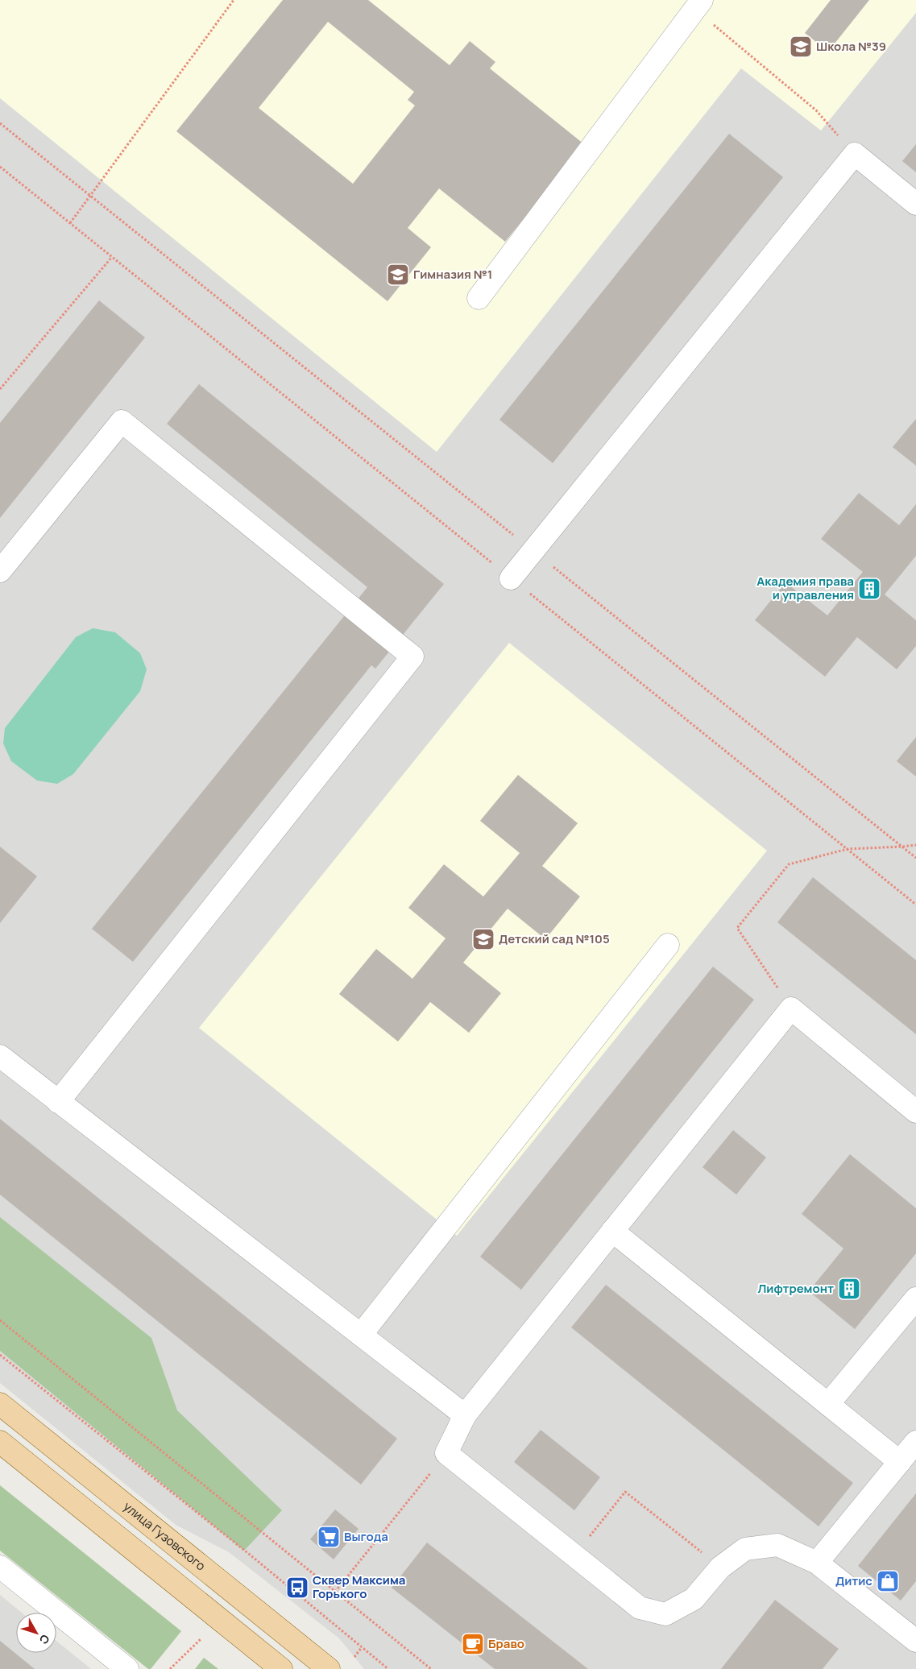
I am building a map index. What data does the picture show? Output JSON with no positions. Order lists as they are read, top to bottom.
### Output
{
  "streets": {
    "main road": ["улица Гузовского"]
  },
  "places": {
    "school or university": ["Школа №39", "Гимназия №1", "Детский сад №105"],
    "building": ["Академия права и управления", "Лифтремонт"],
    "supermarket": ["Выгода"],
    "shop": ["Дитис"],
    "bus stop": ["Сквер Максима Горького"],
    "cafe": ["Браво"]
  },
  "north": "bottom right"
}
